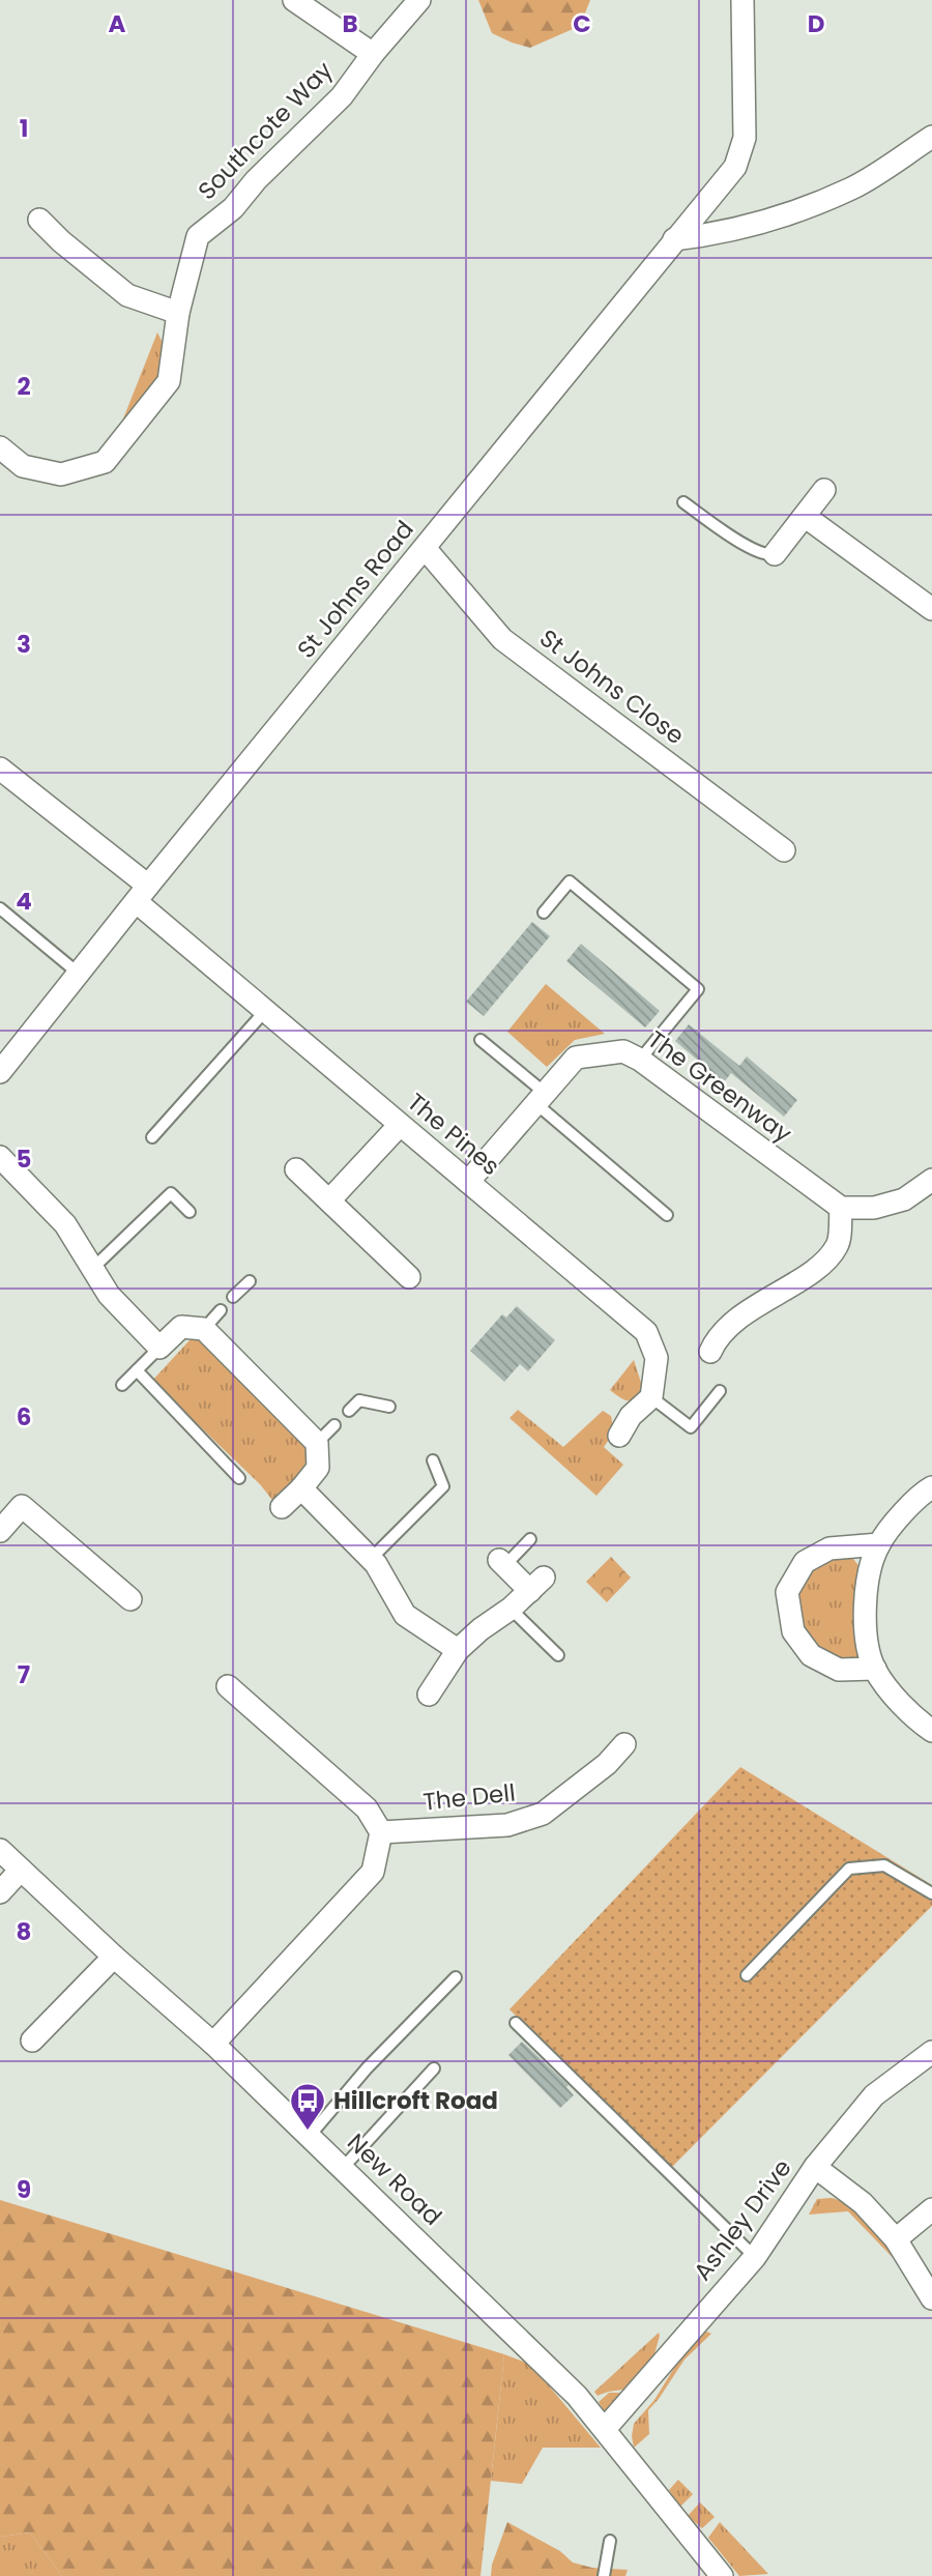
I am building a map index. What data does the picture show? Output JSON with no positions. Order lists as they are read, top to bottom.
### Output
{
  "streets": {
    "street": [
      "Southcote Way",
      "St Johns Road",
      "St Johns Close",
      "The Greenway",
      "The Pines",
      "The Dell",
      "New Road",
      "Ashley Drive"
    ]
  },
  "crossings": [
    ["St Johns Road", "St Johns Close"],
    ["St Johns Road", "The Pines"],
    ["The Greenway", "The Pines"],
    ["New Road", "Ashley Drive"]
  ],
  "places": {
    "bus stop": ["Hillcroft Road"]
  },
  "grid": {
    "columns": [
      "A",
      "B",
      "C",
      "D"
    ],
    "rows": [
      "1",
      "2",
      "3",
      "4",
      "5",
      "6",
      "7",
      "8",
      "9"
    ]
  }
}
